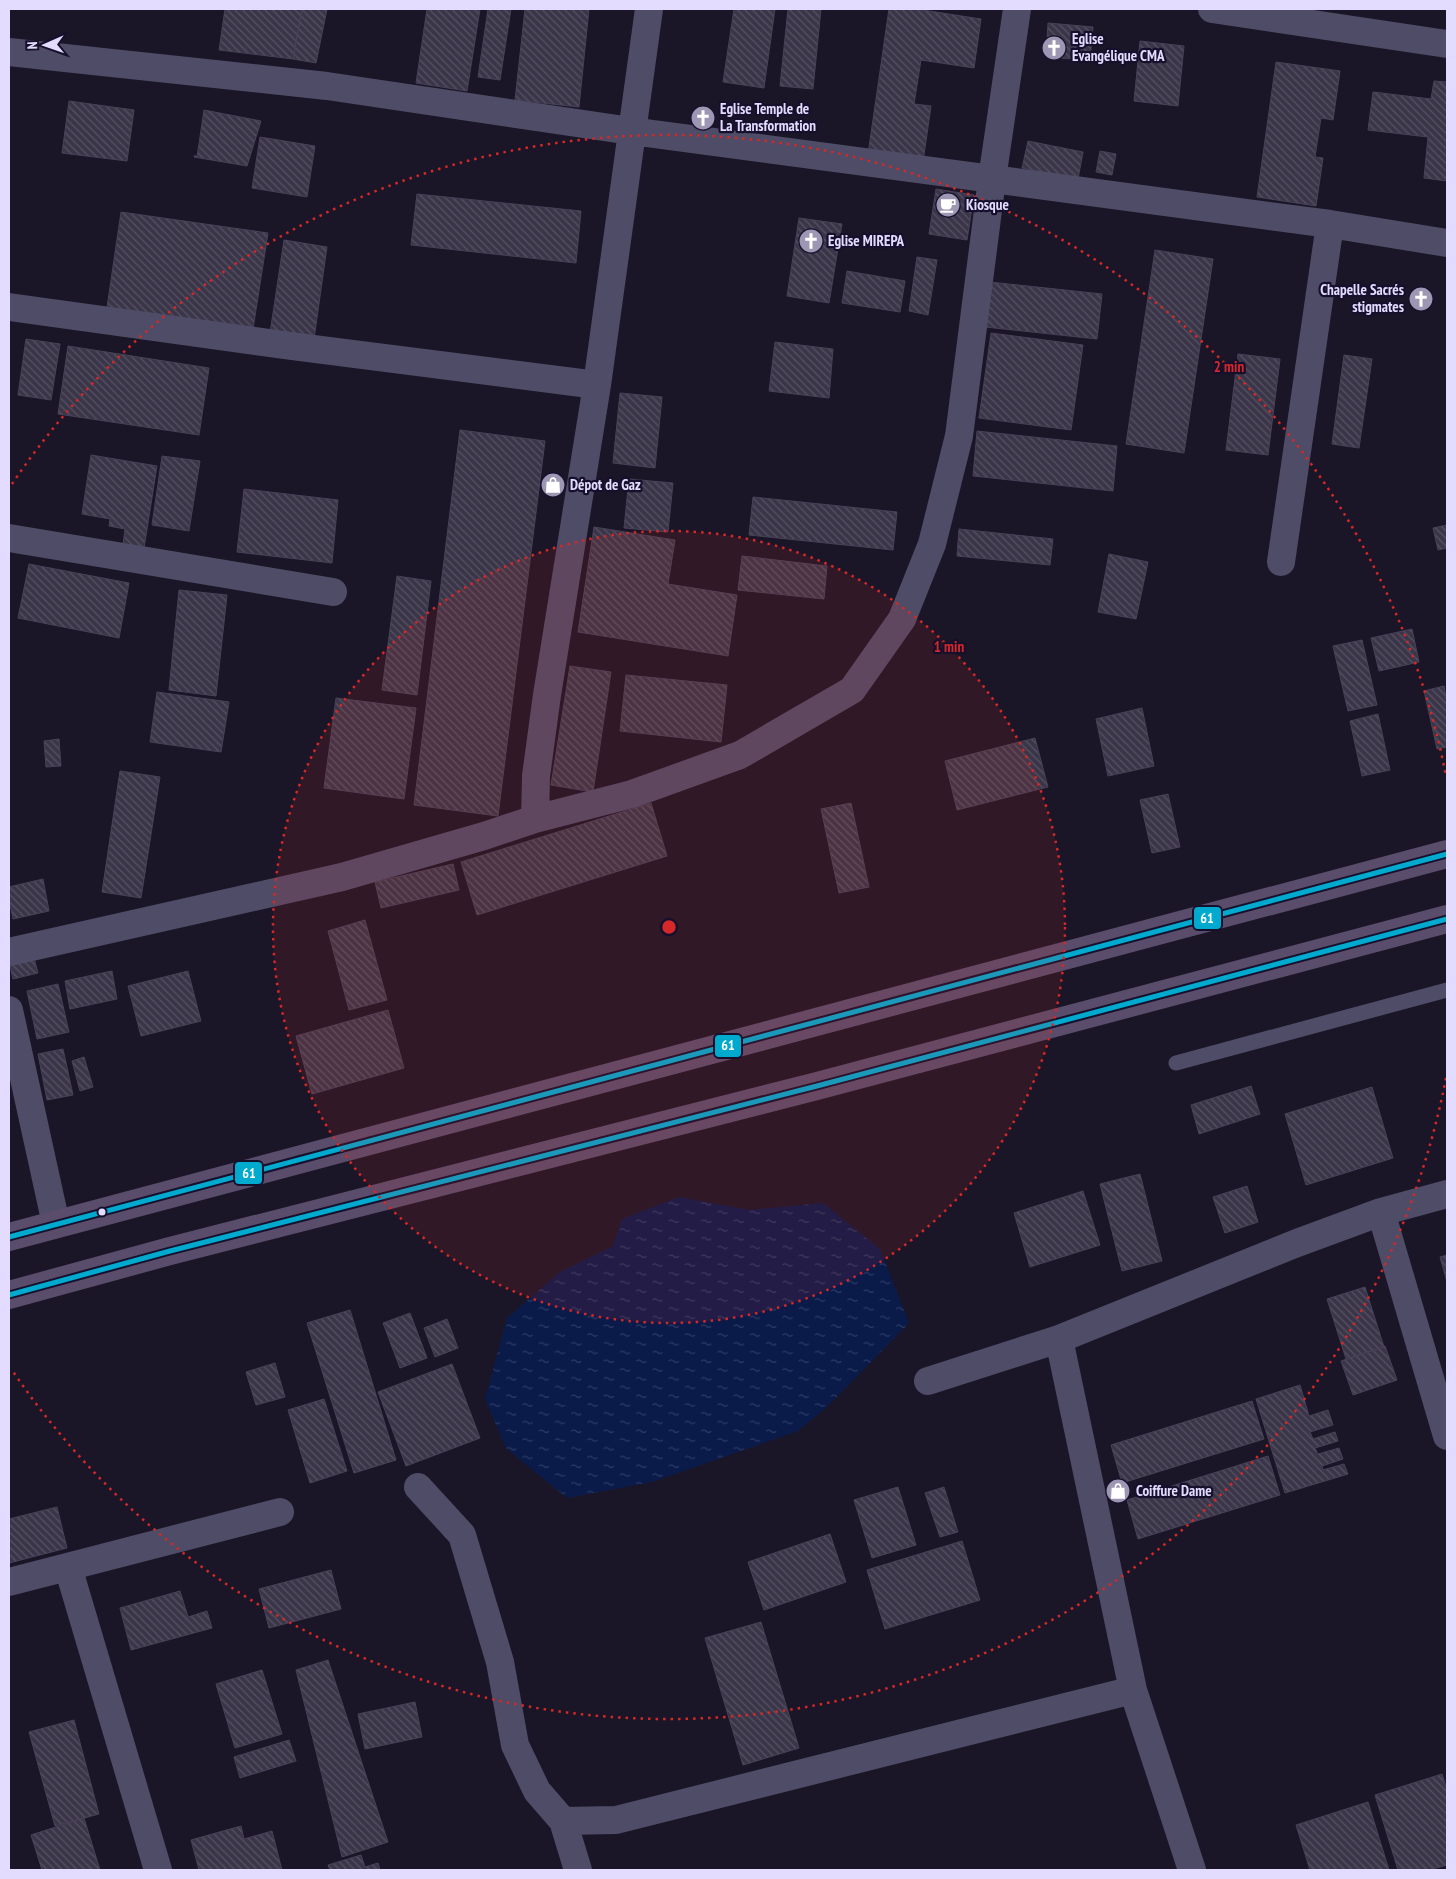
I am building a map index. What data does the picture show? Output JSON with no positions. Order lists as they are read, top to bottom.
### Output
{
  "places": {
    "church": [
      "Eglise Evangélique CMA",
      "Eglise Temple de La Transformation",
      "Eglise MIREPA",
      "Chapelle Sacrés stigmates"
    ],
    "cafe": ["Kiosque"],
    "shop": ["Dépot de Gaz", "Coiffure Dame"]
  },
  "lines": ["transit line 61"],
  "north": "left",
  "rings": ["2 min", "1 min"]
}
